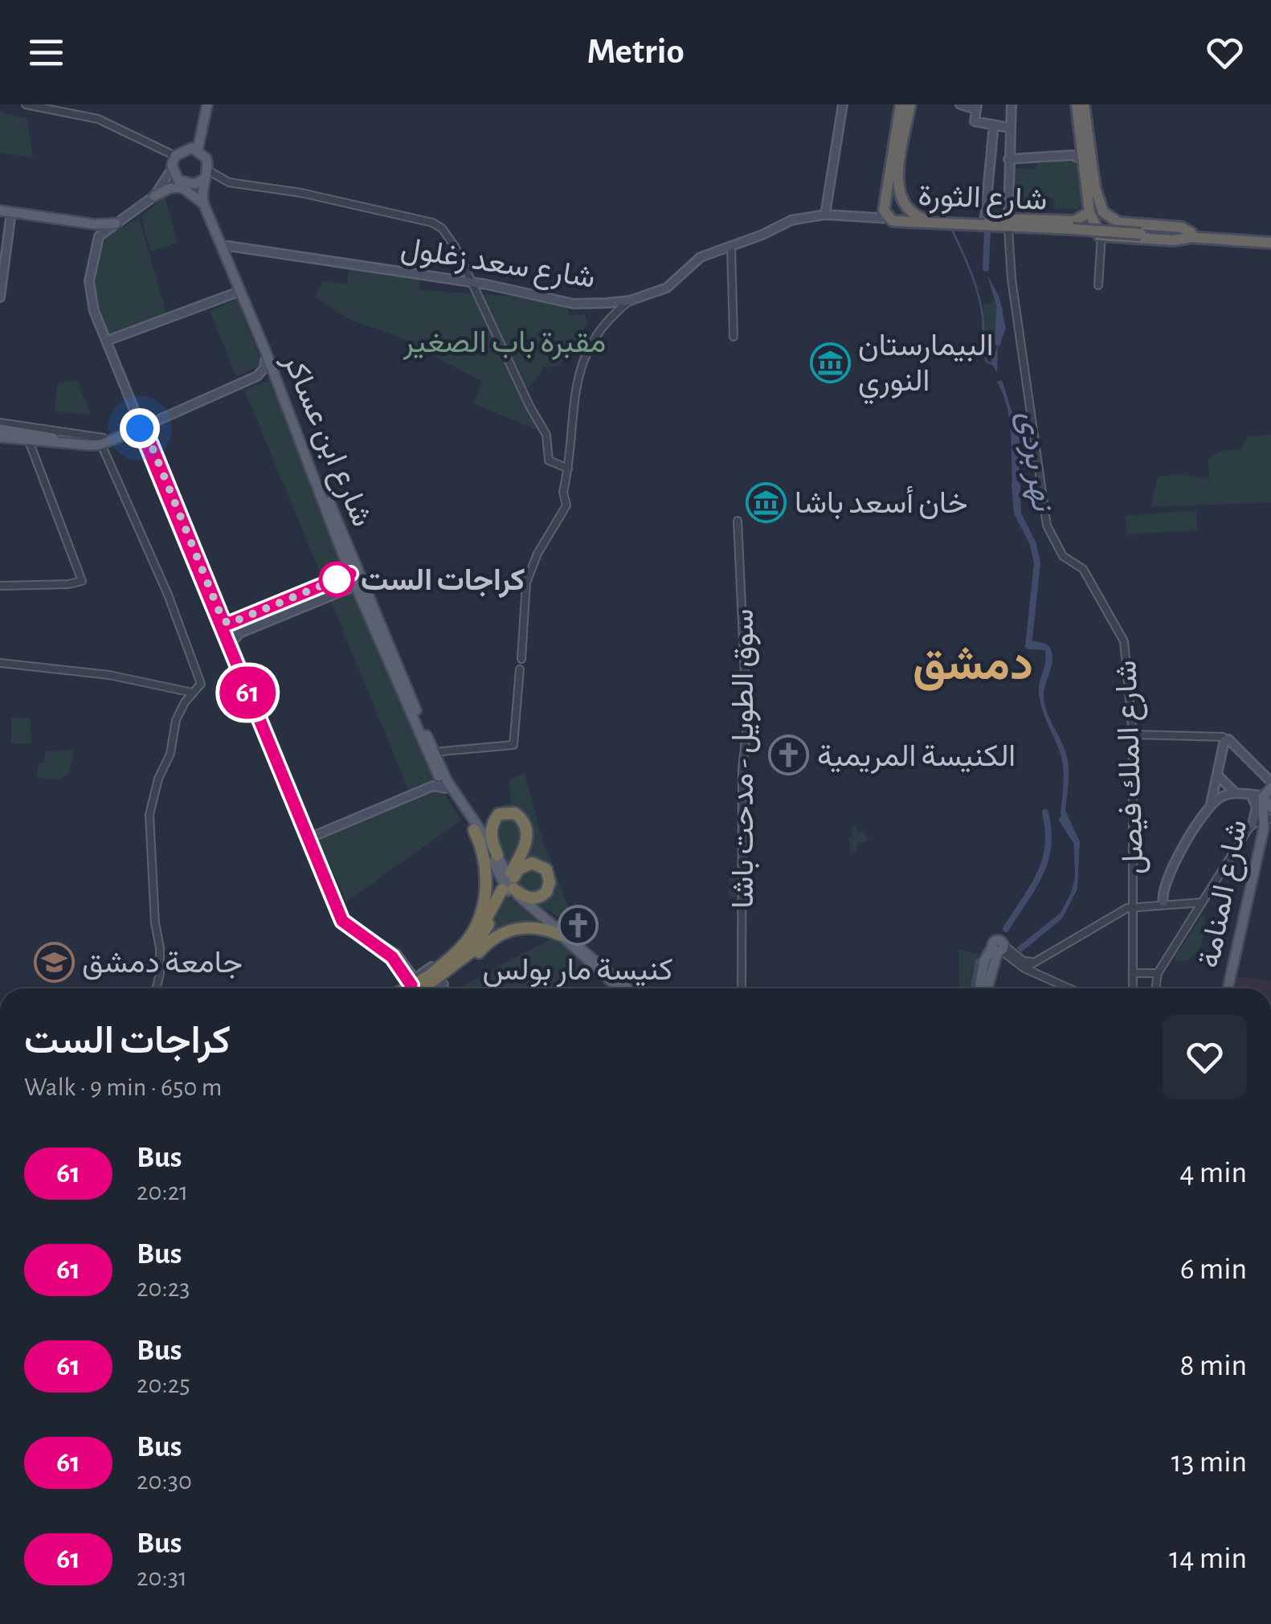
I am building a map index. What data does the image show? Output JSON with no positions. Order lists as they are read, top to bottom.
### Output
{
  "streets": {
    "highway": ["شارع الثورة"],
    "main road": ["شارع سعد زغلول", "شارع ابن عساكر", "شارع المنامة"],
    "street": ["سوق الطويل - مدحت باشا", "شارع الملك فيصل"]
  },
  "crossings": [
    ["شارع الثورة", "شارع سعد زغلول"]
  ],
  "districts": ["دمشق"],
  "water": ["نهر بردى"],
  "parks": ["مقبرة باب الصغير"],
  "places": {
    "museum": ["البيمارستان النوري", "خان أسعد باشا"],
    "other": ["كراجات الست"],
    "church": ["الكنيسة المريمية", "كنيسة مار بولس"],
    "school or university": ["جامعة دمشق"]
  },
  "lines": ["bus line 61"],
  "page": {
    "header": "Metrio",
    "on_map": "61",
    "heading": ["كراجات الست", "Walk · 9 min · 650 m"],
    "list": [
      {
        "mark": "61",
        "name": "Bus",
        "note": "20:21",
        "value": "4 min"
      },
      {
        "mark": "61",
        "name": "Bus",
        "note": "20:23",
        "value": "6 min"
      },
      {
        "mark": "61",
        "name": "Bus",
        "note": "20:25",
        "value": "8 min"
      },
      {
        "mark": "61",
        "name": "Bus",
        "note": "20:30",
        "value": "13 min"
      },
      {
        "mark": "61",
        "name": "Bus",
        "note": "20:31",
        "value": "14 min"
      }
    ]
  }
}
